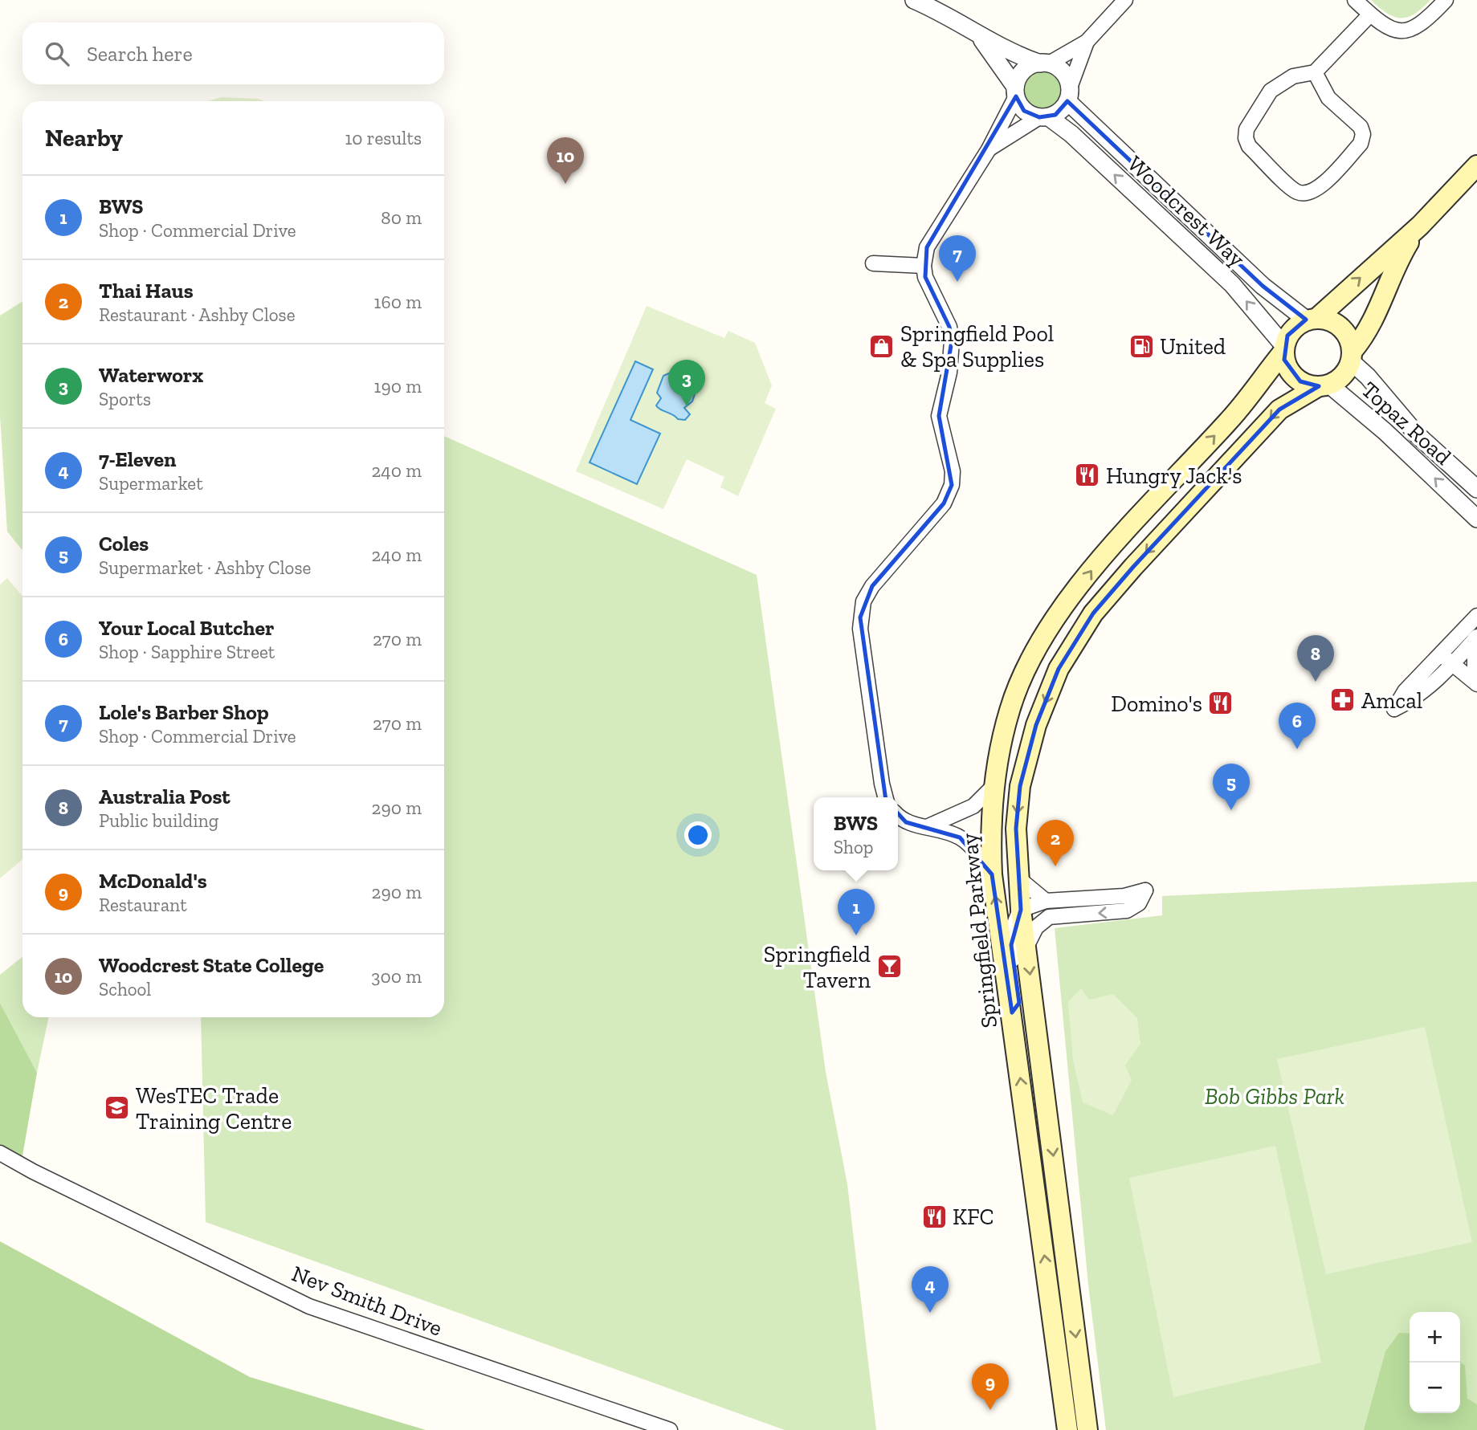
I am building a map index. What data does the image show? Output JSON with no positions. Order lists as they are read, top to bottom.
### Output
{
  "streets": {
    "main road": ["Springfield Parkway"],
    "street": ["Woodcrest Way", "Topaz Road", "Nev Smith Drive"]
  },
  "crossings": [
    ["Woodcrest Way", "Topaz Road"],
    ["Woodcrest Way", "Springfield Parkway"],
    ["Topaz Road", "Springfield Parkway"]
  ],
  "parks": ["Bob Gibbs Park"],
  "places": {
    "shop": ["Springfield Pool & Spa Supplies"],
    "fuel station": ["United"],
    "restaurant": ["Hungry Jack's", "Domino's", "KFC"],
    "pharmacy": ["Amcal"],
    "bar": ["Springfield Tavern"],
    "school or university": ["WesTEC Trade Training Centre"]
  },
  "page": {
    "search": "Search here",
    "heading": ["Nearby", "10 results"],
    "pins": [
      "10",
      "7",
      "3",
      "8",
      "6",
      "5",
      "2",
      "1",
      "4",
      "9"
    ],
    "list": [
      {
        "mark": "1",
        "name": "BWS",
        "note": "Shop · Commercial Drive",
        "value": "80 m"
      },
      {
        "mark": "2",
        "name": "Thai Haus",
        "note": "Restaurant · Ashby Close",
        "value": "160 m"
      },
      {
        "mark": "3",
        "name": "Waterworx",
        "note": "Sports",
        "value": "190 m"
      },
      {
        "mark": "4",
        "name": "7-Eleven",
        "note": "Supermarket",
        "value": "240 m"
      },
      {
        "mark": "5",
        "name": "Coles",
        "note": "Supermarket · Ashby Close",
        "value": "240 m"
      },
      {
        "mark": "6",
        "name": "Your Local Butcher",
        "note": "Shop · Sapphire Street",
        "value": "270 m"
      },
      {
        "mark": "7",
        "name": "Lole's Barber Shop",
        "note": "Shop · Commercial Drive",
        "value": "270 m"
      },
      {
        "mark": "8",
        "name": "Australia Post",
        "note": "Public building",
        "value": "290 m"
      },
      {
        "mark": "9",
        "name": "McDonald's",
        "note": "Restaurant",
        "value": "290 m"
      },
      {
        "mark": "10",
        "name": "Woodcrest State College",
        "note": "School",
        "value": "300 m"
      }
    ],
    "popup": ["BWS", "Shop"],
    "map_buttons": ["+", "−"]
  }
}
